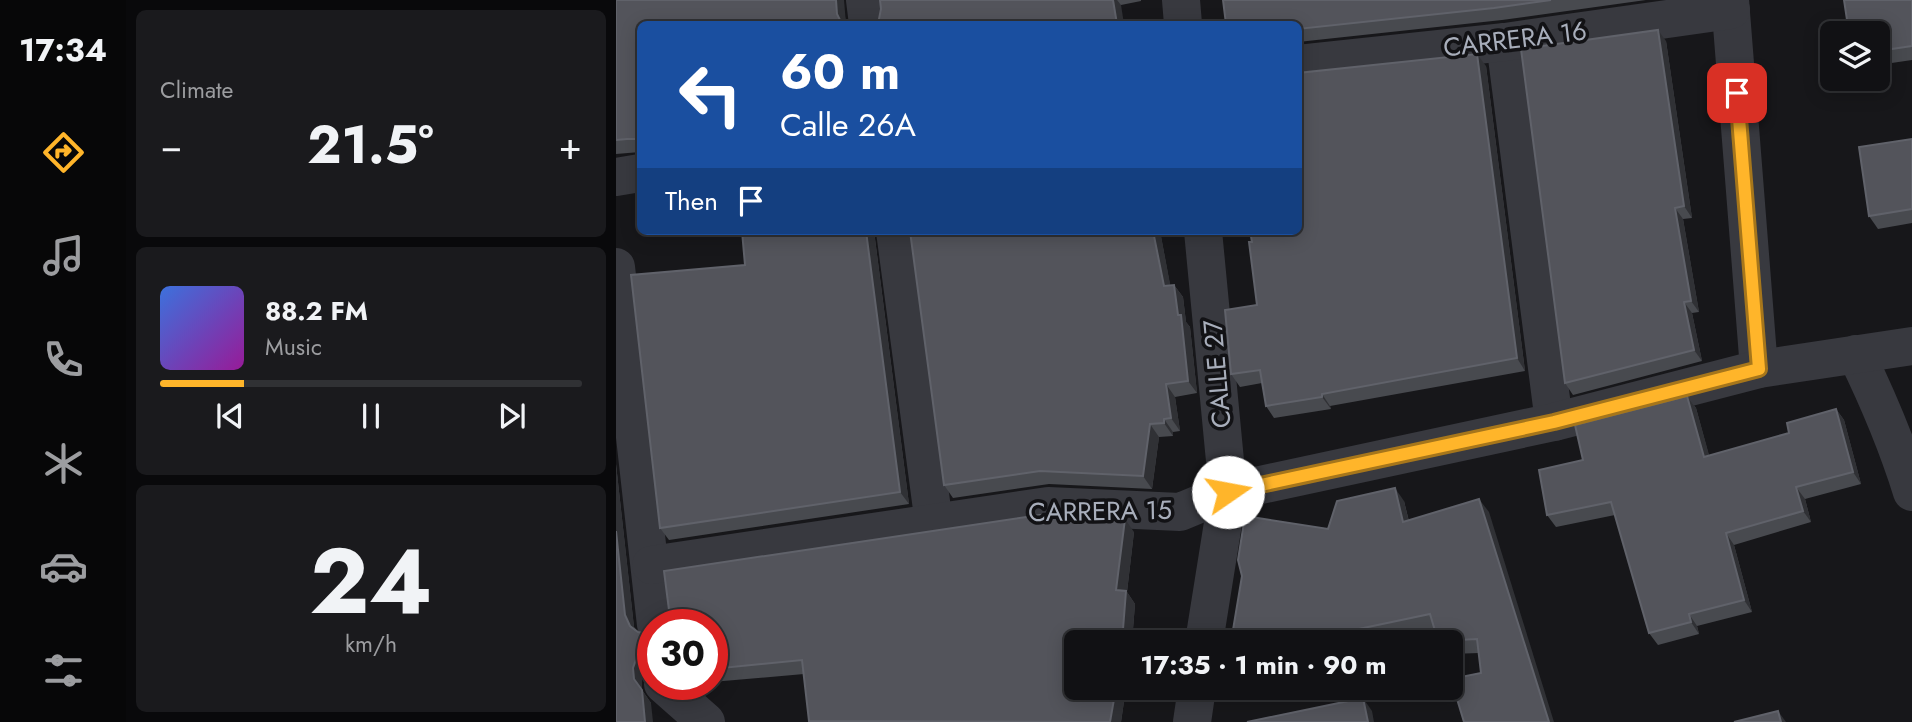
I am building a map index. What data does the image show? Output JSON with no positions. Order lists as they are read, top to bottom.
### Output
{
  "streets": {
    "street": ["CARRERA 16", "CALLE 27", "CARRERA 15"]
  },
  "crossings": [
    ["CALLE 27", "CARRERA 15"]
  ],
  "page": {
    "tabs": "17:34",
    "tile": [
      "Climate",
      ["24", "km/h"]
    ],
    "turn": ["60 m", "Calle 26A"],
    "heat": ["−", "21.5°", "+"],
    "then": "Then",
    "song": ["88.2 FM", "Music"],
    "limit": "30",
    "trip": "17:35 · 1 min · 90 m"
  }
}
